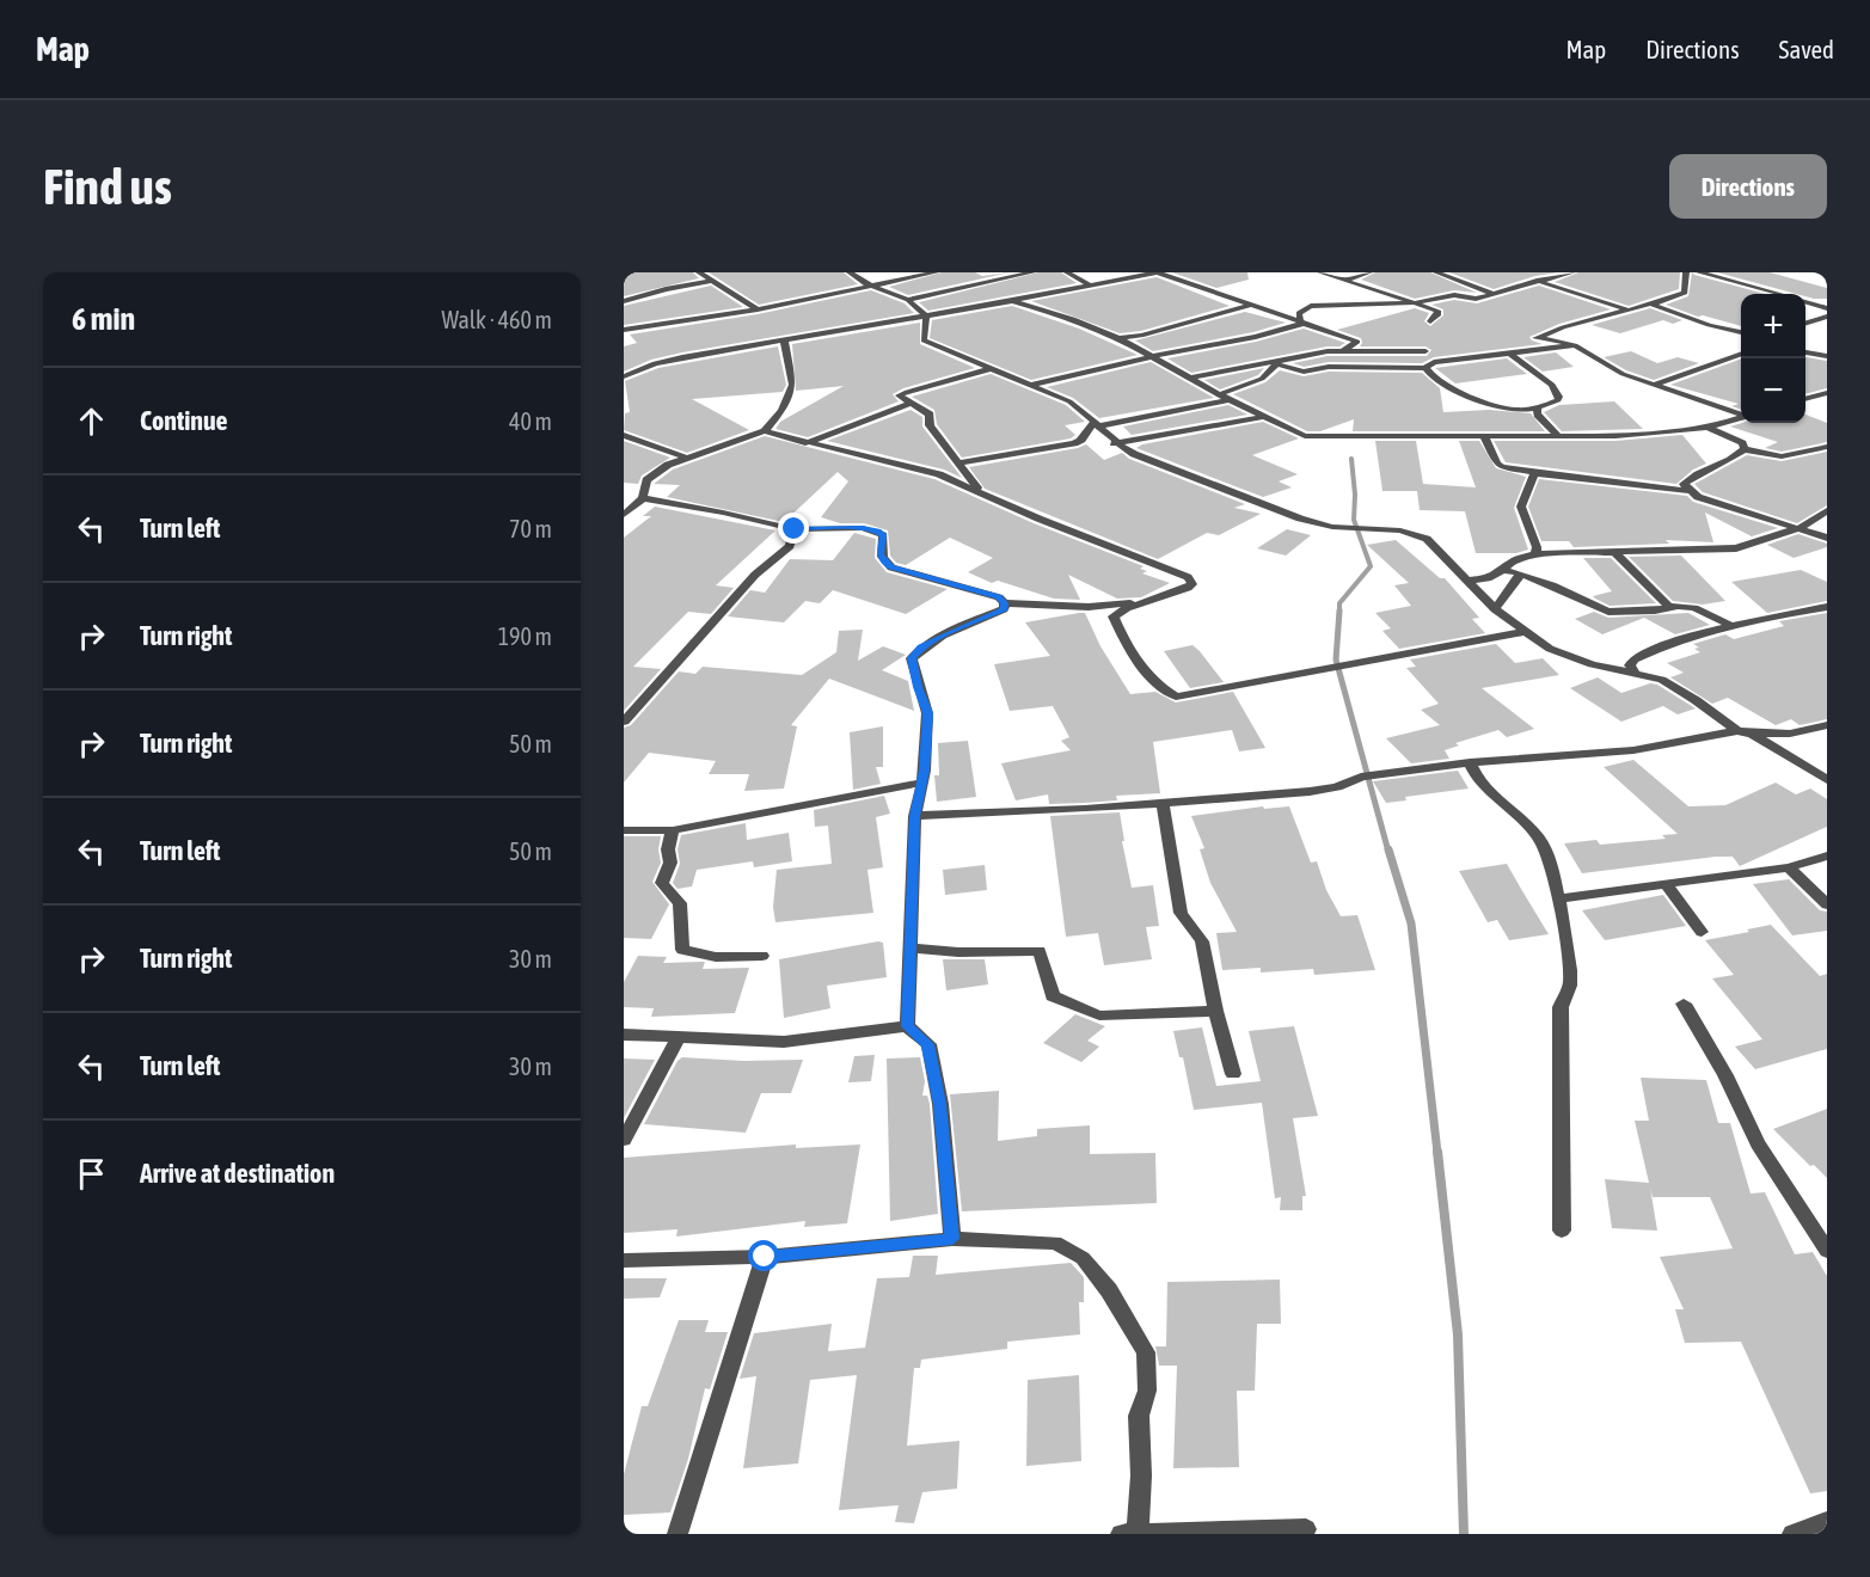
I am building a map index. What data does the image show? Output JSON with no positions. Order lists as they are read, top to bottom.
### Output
{
  "page": {
    "header": "Map",
    "nav": ["Map", "Directions", "Saved"],
    "buttons": "Directions",
    "title": "Find us",
    "heading": ["6 min", "Walk · 460 m"],
    "map_buttons": ["+", "−"],
    "list": [
      ["Continue", "40 m"],
      ["Turn left", "70 m"],
      ["Turn right", "190 m"],
      ["Turn right", "50 m"],
      ["Turn left", "50 m"],
      ["Turn right", "30 m"],
      ["Turn left", "30 m"],
      "Arrive at destination"
    ]
  }
}
